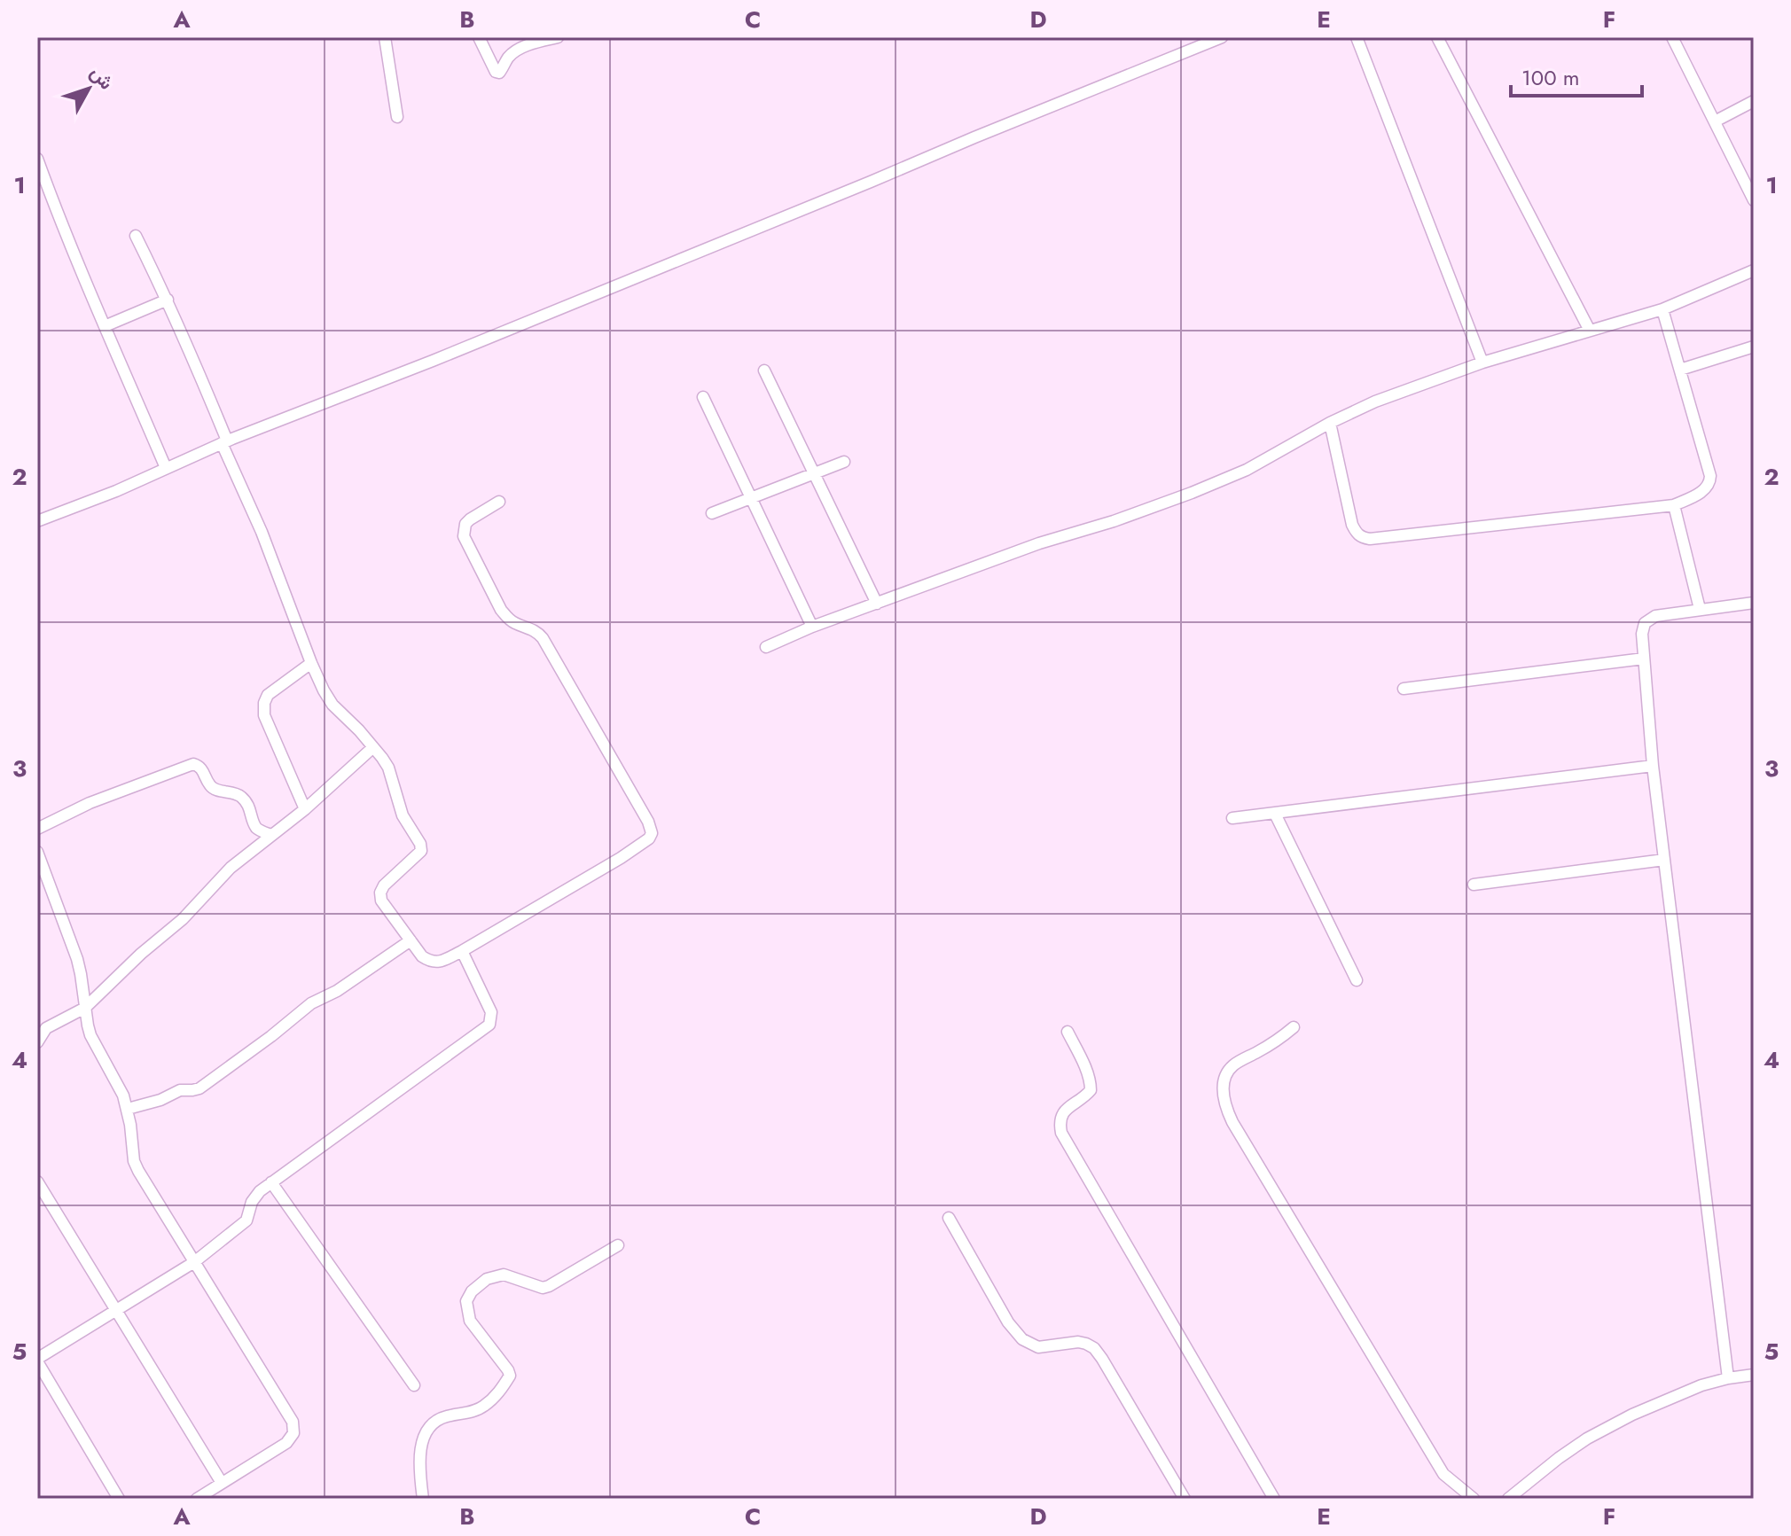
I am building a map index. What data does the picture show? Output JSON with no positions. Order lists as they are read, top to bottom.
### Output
{
  "scale_bar": "100 m",
  "north": "top right",
  "grid": {
    "columns": [
      "A",
      "B",
      "C",
      "D",
      "E",
      "F"
    ],
    "rows": [
      "1",
      "2",
      "3",
      "4",
      "5"
    ]
  }
}
